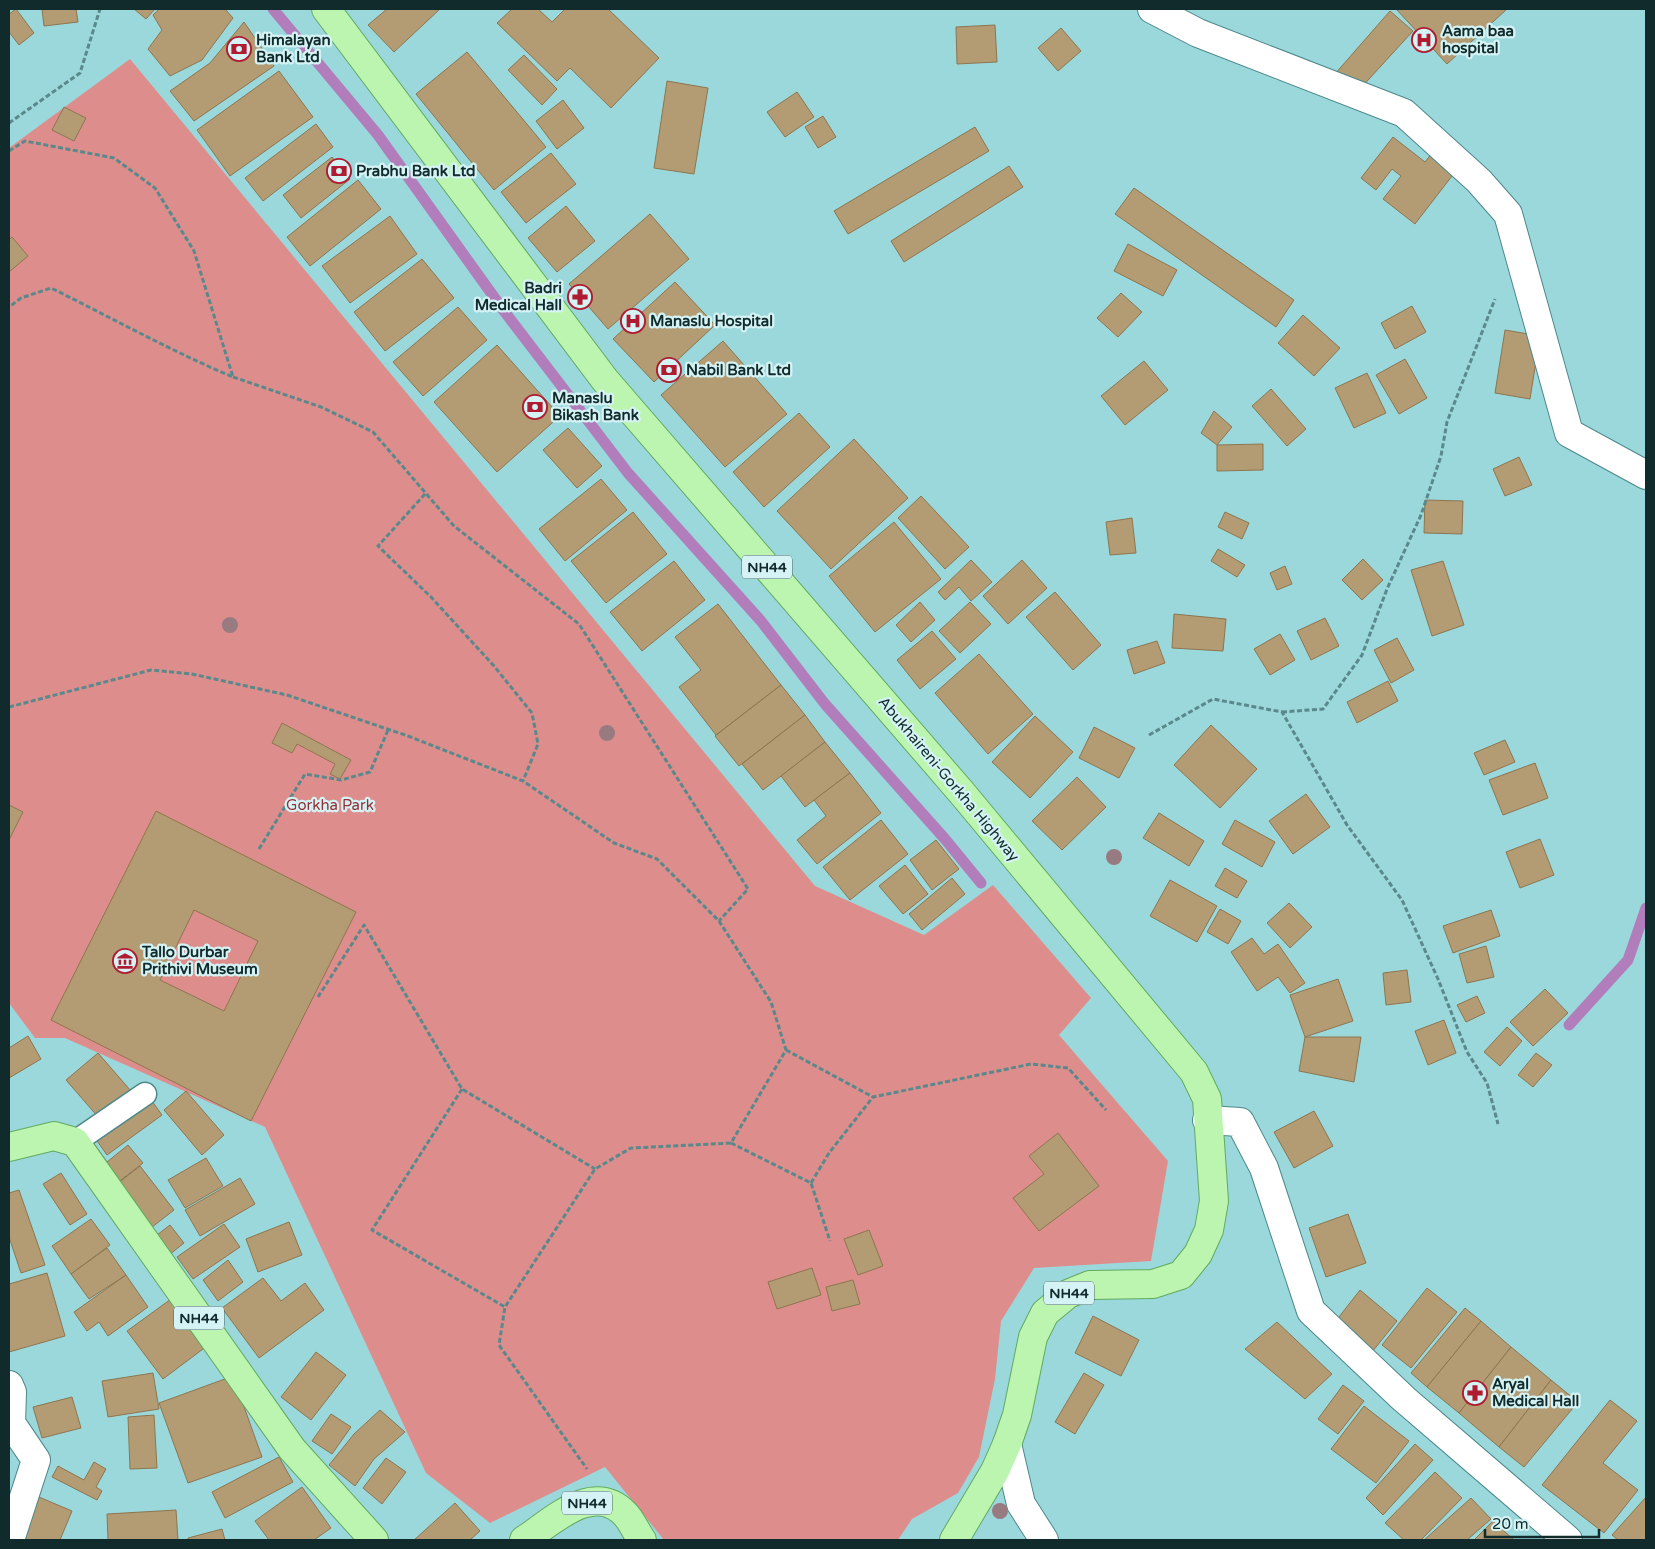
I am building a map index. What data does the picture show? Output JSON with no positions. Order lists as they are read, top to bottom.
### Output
{
  "streets": {
    "main road": ["NH44", "Abukhaireni-Gorkha Highway"]
  },
  "parks": ["Gorkha Park"],
  "places": {
    "hospital": ["Aama baa hospital", "Manaslu Hospital"],
    "bank": [
      "Himalayan Bank Ltd",
      "Prabhu Bank Ltd",
      "Nabil Bank Ltd",
      "Manaslu Bikash Bank"
    ],
    "pharmacy": ["Badri Medical Hall", "Aryal Medical Hall"],
    "museum": ["Tallo Durbar Prithivi Museum"]
  },
  "scale_bar": "20 m"
}
